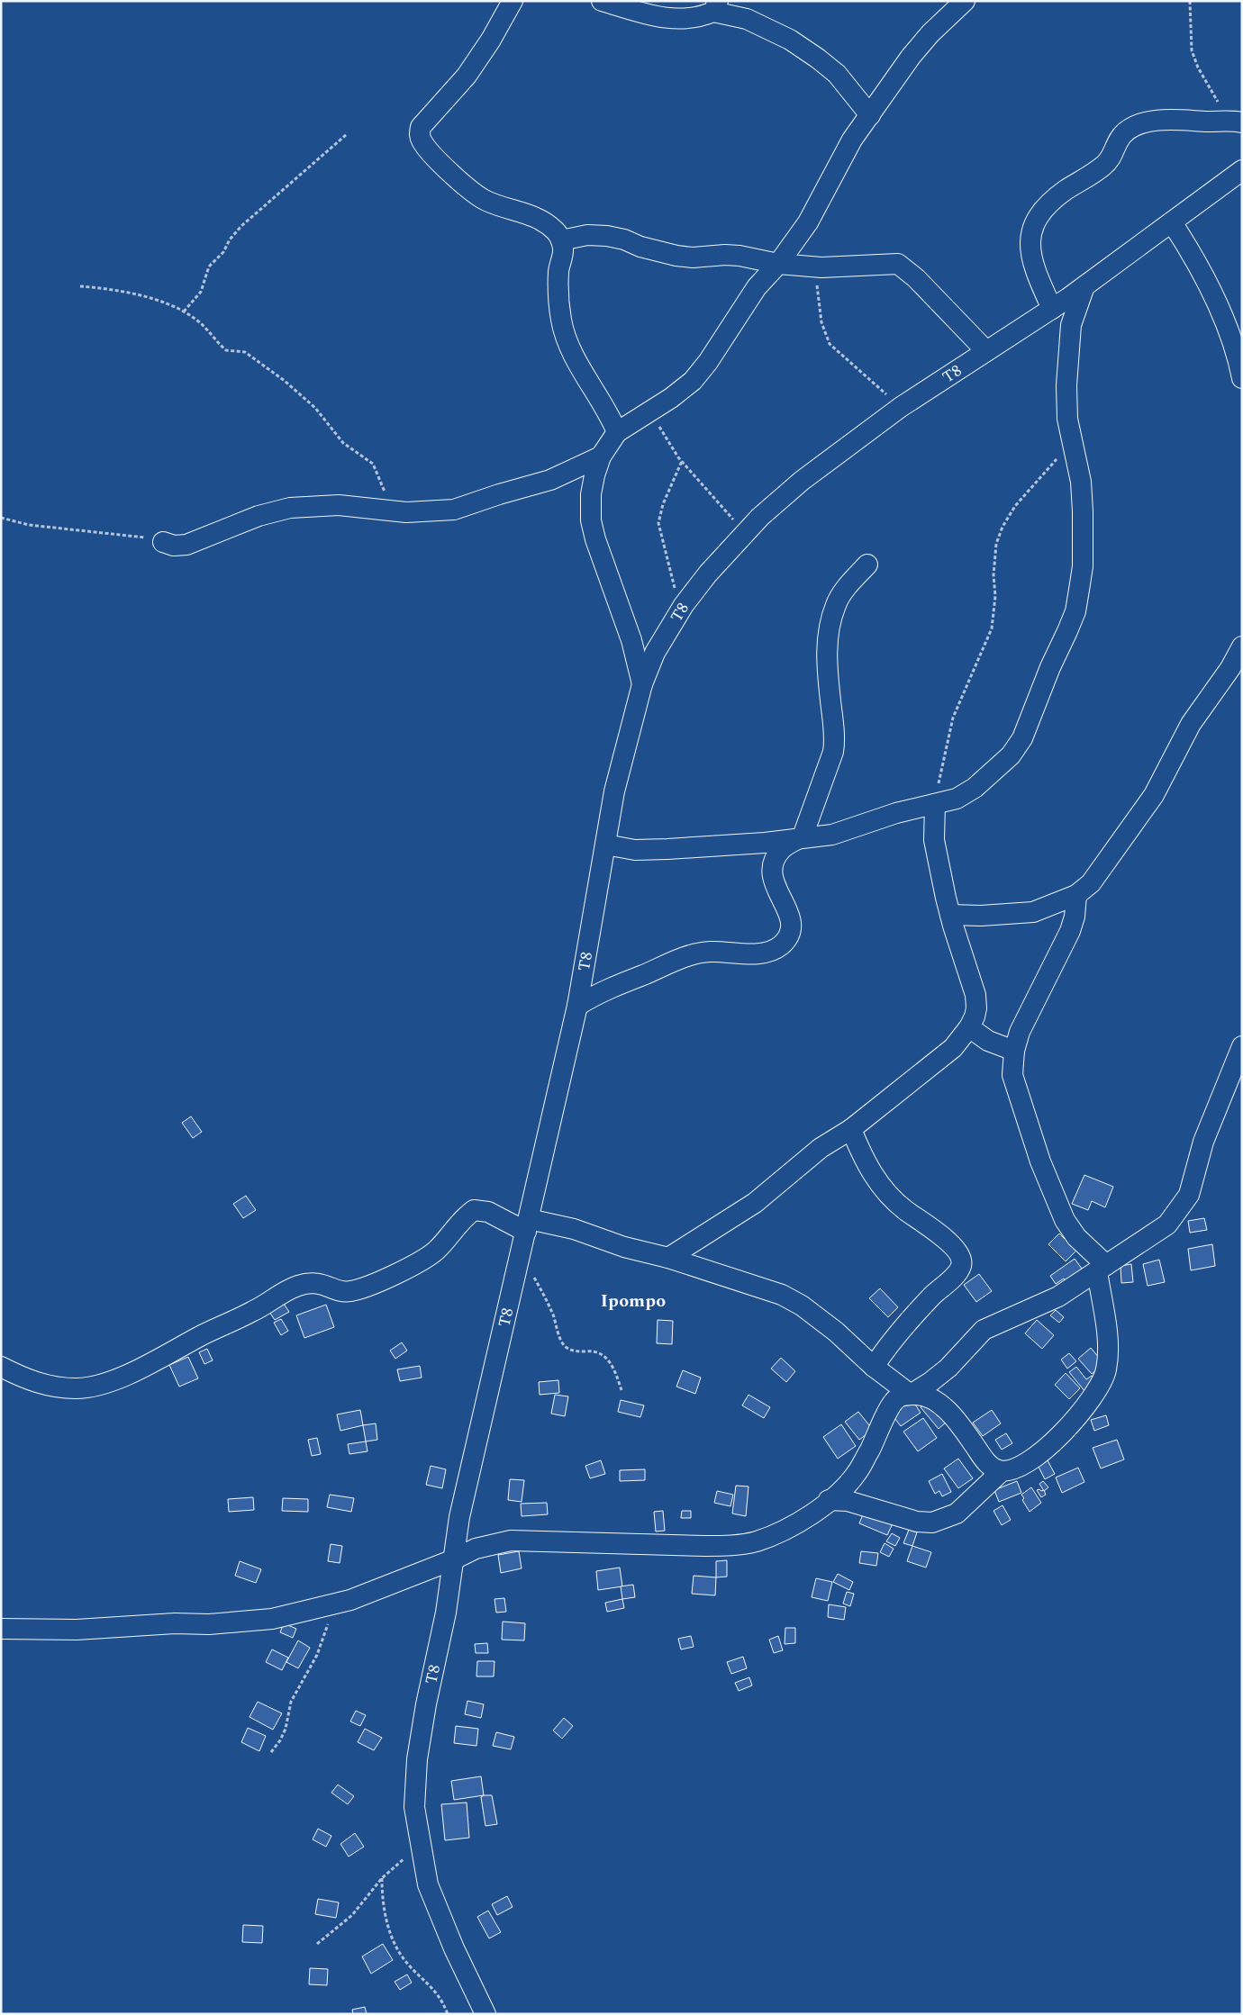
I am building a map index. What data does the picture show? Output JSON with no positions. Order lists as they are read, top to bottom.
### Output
{
  "streets": {
    "street": ["T8"]
  },
  "districts": ["Ipompo"]
}
